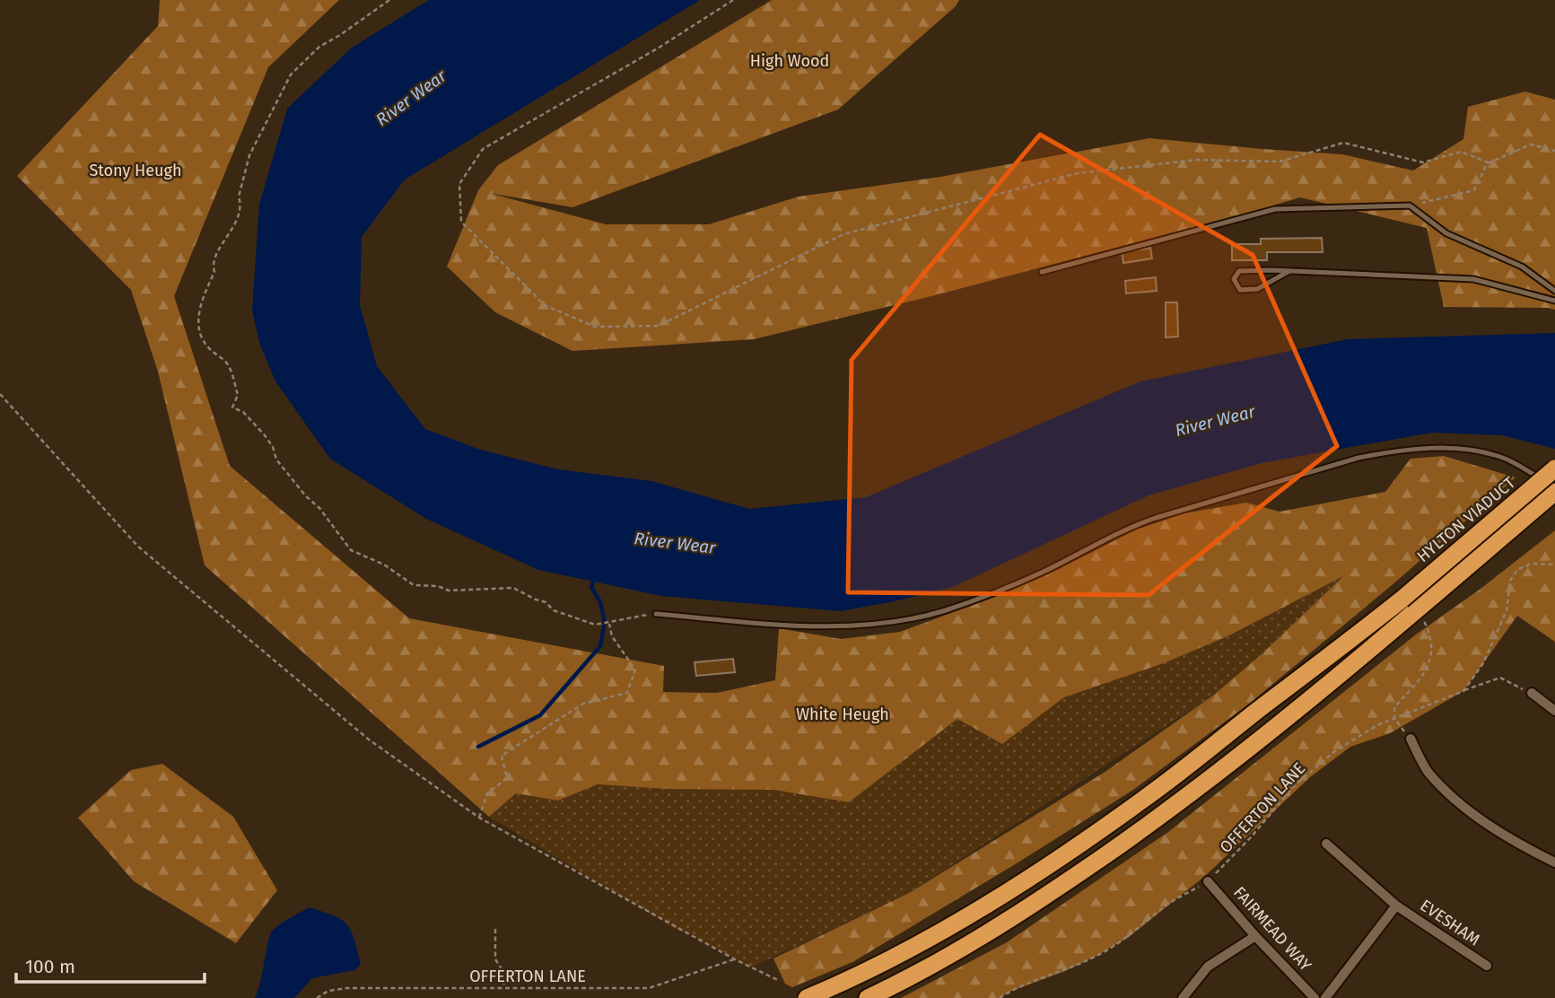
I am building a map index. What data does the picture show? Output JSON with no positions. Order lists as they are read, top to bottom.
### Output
{
  "streets": {
    "highway": ["HYLTON VIADUCT"],
    "street": ["EVESHAM", "FAIRMEAD WAY"],
    "path": ["OFFERTON LANE"]
  },
  "crossings": [
    ["OFFERTON LANE", "FAIRMEAD WAY"]
  ],
  "water": ["River Wear"],
  "parks": ["High Wood", "Stony Heugh", "White Heugh"],
  "scale_bar": "100 m"
}
